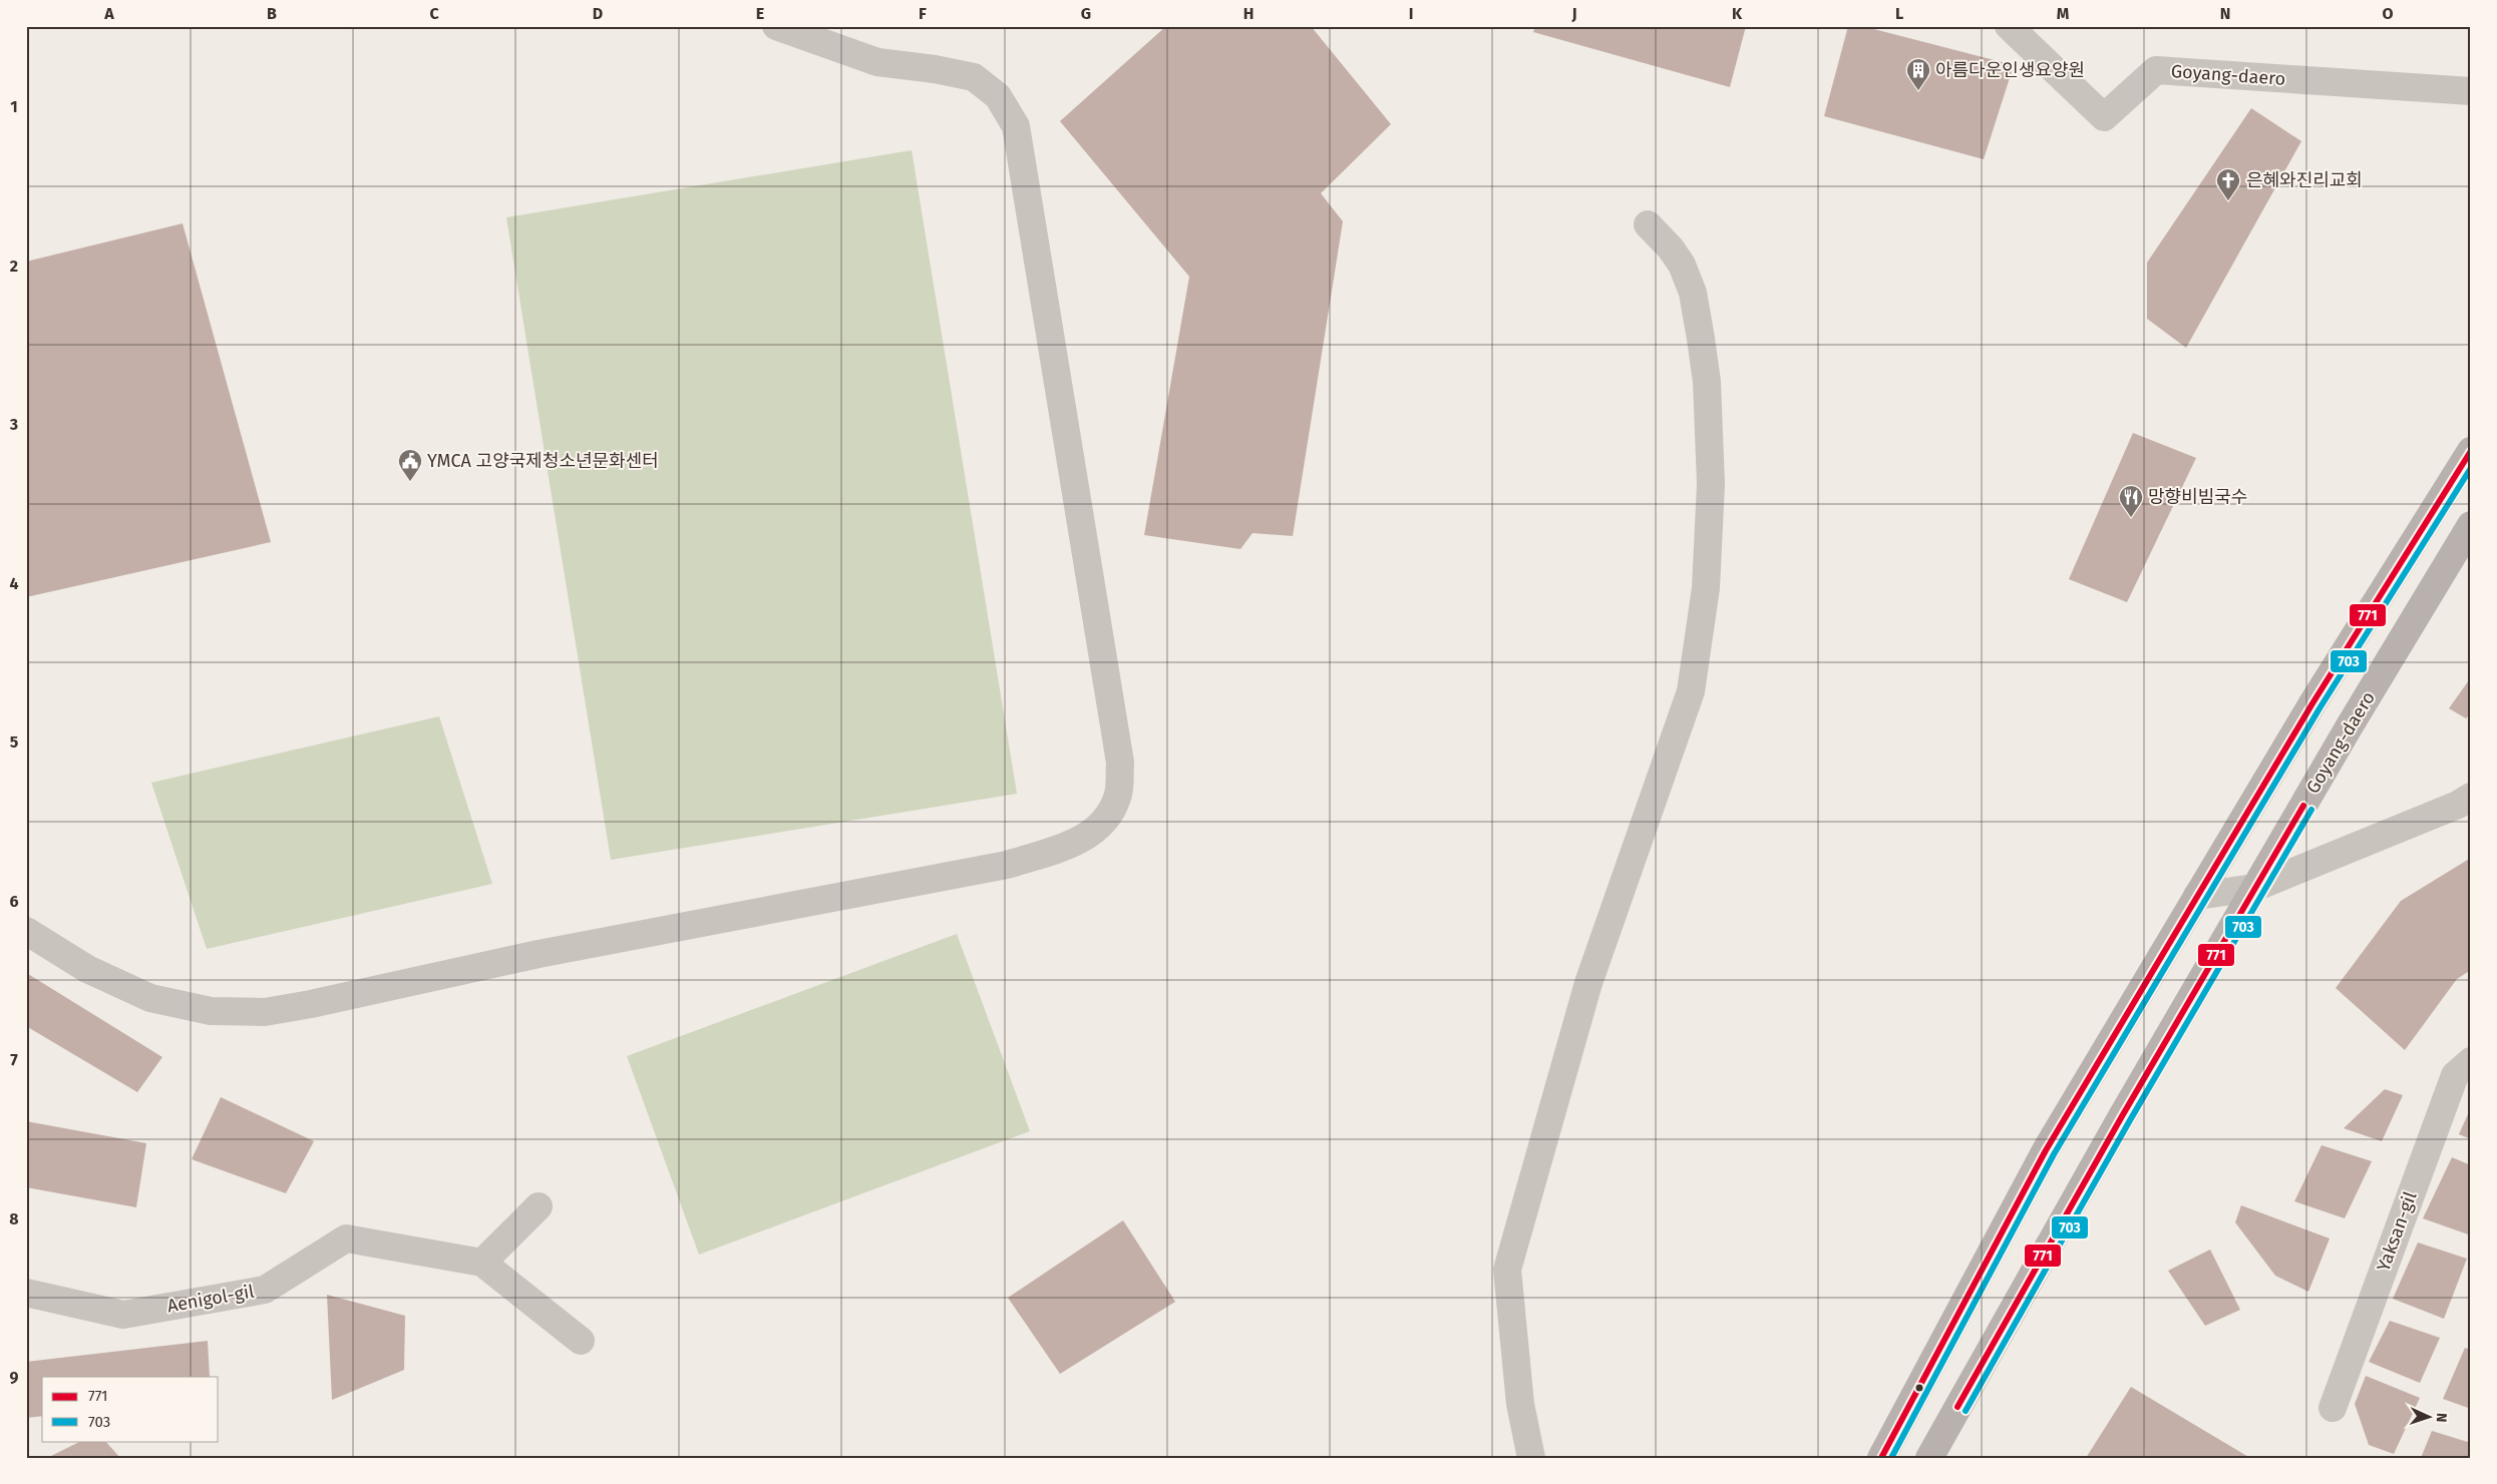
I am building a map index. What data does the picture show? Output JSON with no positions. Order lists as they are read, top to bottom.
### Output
{
  "streets": {
    "main road": ["Goyang-daero"],
    "street": ["Yaksan-gil", "Aenigol-gil"]
  },
  "places": {
    "building": ["아름다운인생요양원"],
    "church": ["은혜와진리교회"],
    "public building": ["YMCA 고양국제청소년문화센터"],
    "restaurant": ["망향비빔국수"]
  },
  "lines": ["transit line 771", "transit line 703"],
  "legend": ["771", "703"],
  "north": "right",
  "grid": {
    "columns": [
      "A",
      "B",
      "C",
      "D",
      "E",
      "F",
      "G",
      "H",
      "I",
      "J",
      "K",
      "L",
      "M",
      "N",
      "O"
    ],
    "rows": [
      "1",
      "2",
      "3",
      "4",
      "5",
      "6",
      "7",
      "8",
      "9"
    ]
  }
}
